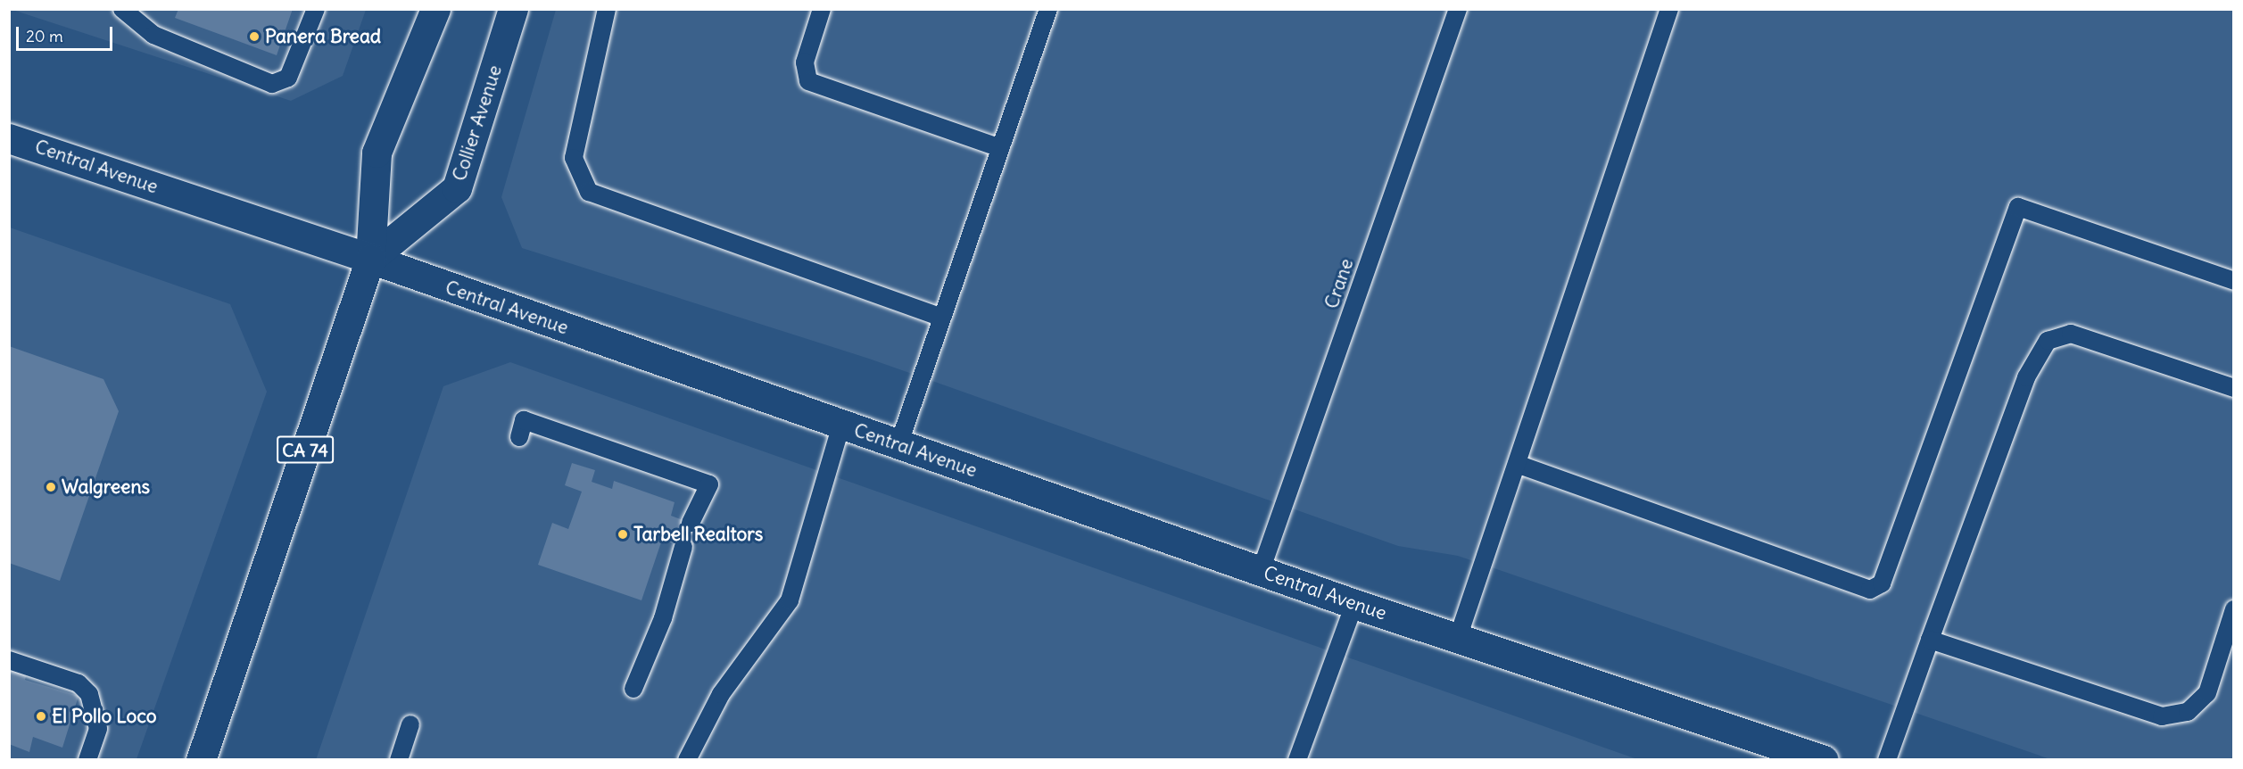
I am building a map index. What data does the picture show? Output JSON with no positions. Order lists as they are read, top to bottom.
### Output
{
  "streets": {
    "street": ["Collier Avenue", "Central Avenue", "CA 74"],
    "lane": ["Crane"]
  },
  "crossings": [
    ["Collier Avenue", "Central Avenue"],
    ["Collier Avenue", "CA 74"],
    ["Central Avenue", "Crane"],
    ["Central Avenue", "CA 74"]
  ],
  "places": [
    "Panera Bread",
    "Walgreens",
    "Tarbell Realtors",
    "El Pollo Loco"
  ],
  "scale_bar": "20 m"
}
